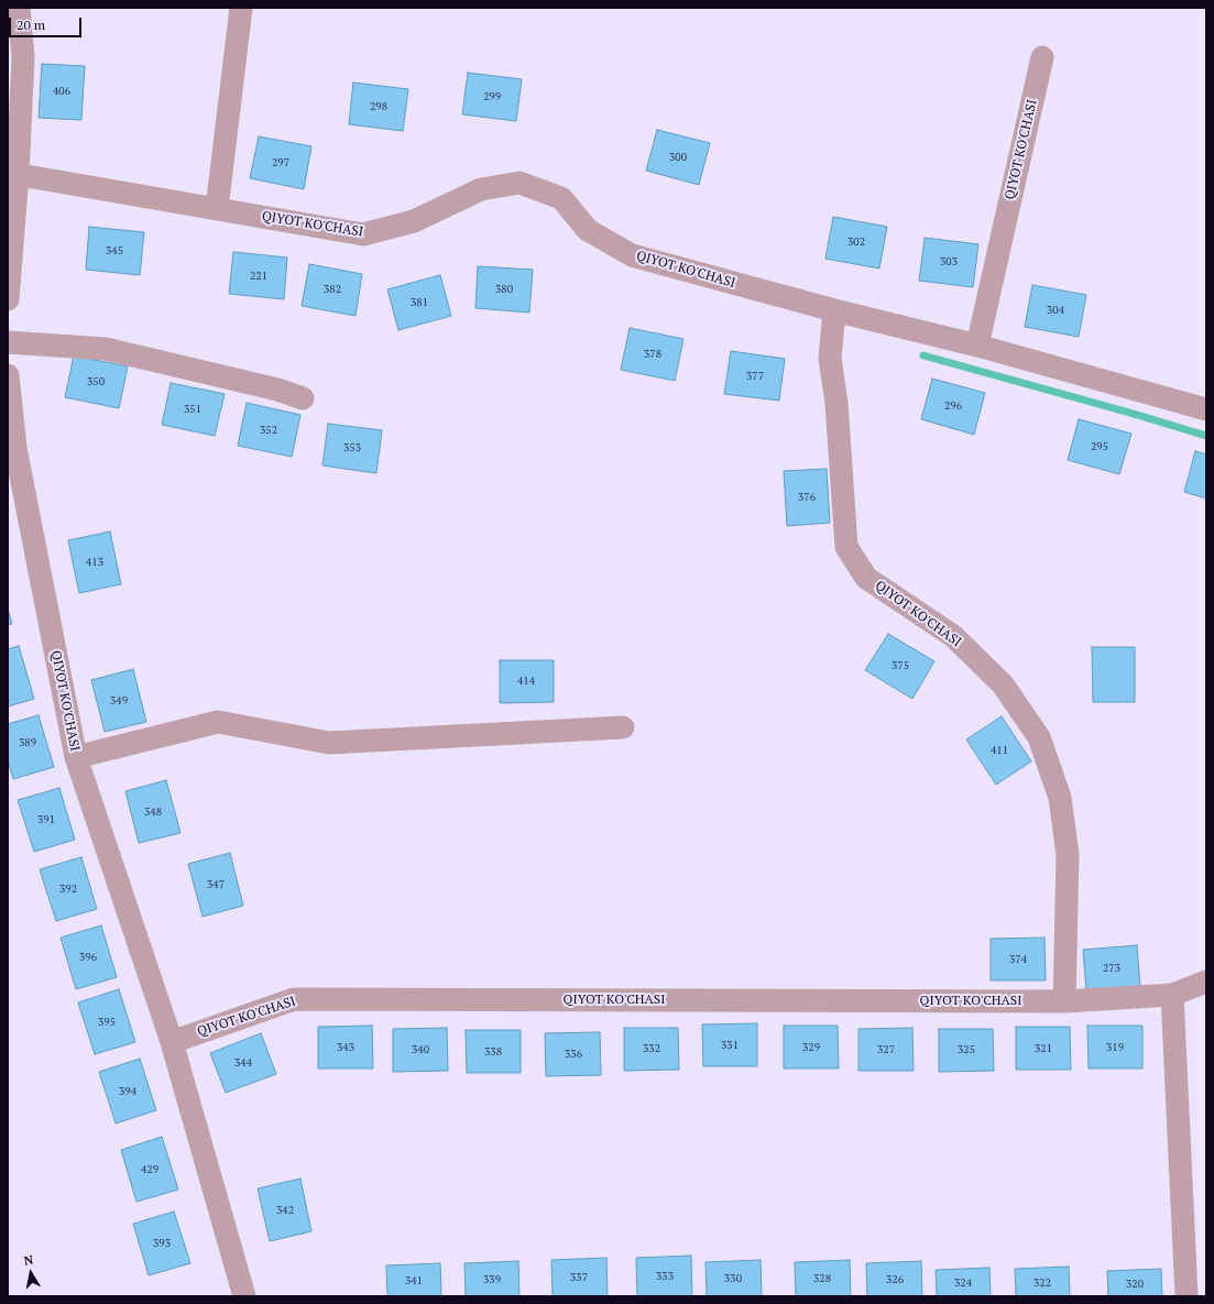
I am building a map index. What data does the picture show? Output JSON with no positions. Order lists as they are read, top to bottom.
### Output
{
  "streets": {
    "street": ["QIYOT KO'CHASI"]
  },
  "house_numbers": [
    "406",
    "299",
    "298",
    "300",
    "297",
    "302",
    "345",
    "303",
    "221",
    "382",
    "380",
    "381",
    "304",
    "378",
    "377",
    "350",
    "296",
    "351",
    "352",
    "295",
    "353",
    "376",
    "413",
    "375",
    "414",
    "349",
    "389",
    "411",
    "348",
    "391",
    "347",
    "392",
    "396",
    "374",
    "273",
    "395",
    "331",
    "343",
    "329",
    "319",
    "332",
    "321",
    "340",
    "327",
    "325",
    "338",
    "336",
    "344",
    "394",
    "429",
    "342",
    "393",
    "333",
    "337",
    "330",
    "328",
    "339",
    "326",
    "341",
    "324",
    "322",
    "320"
  ],
  "scale_bar": "20 m",
  "north": "top"
}
